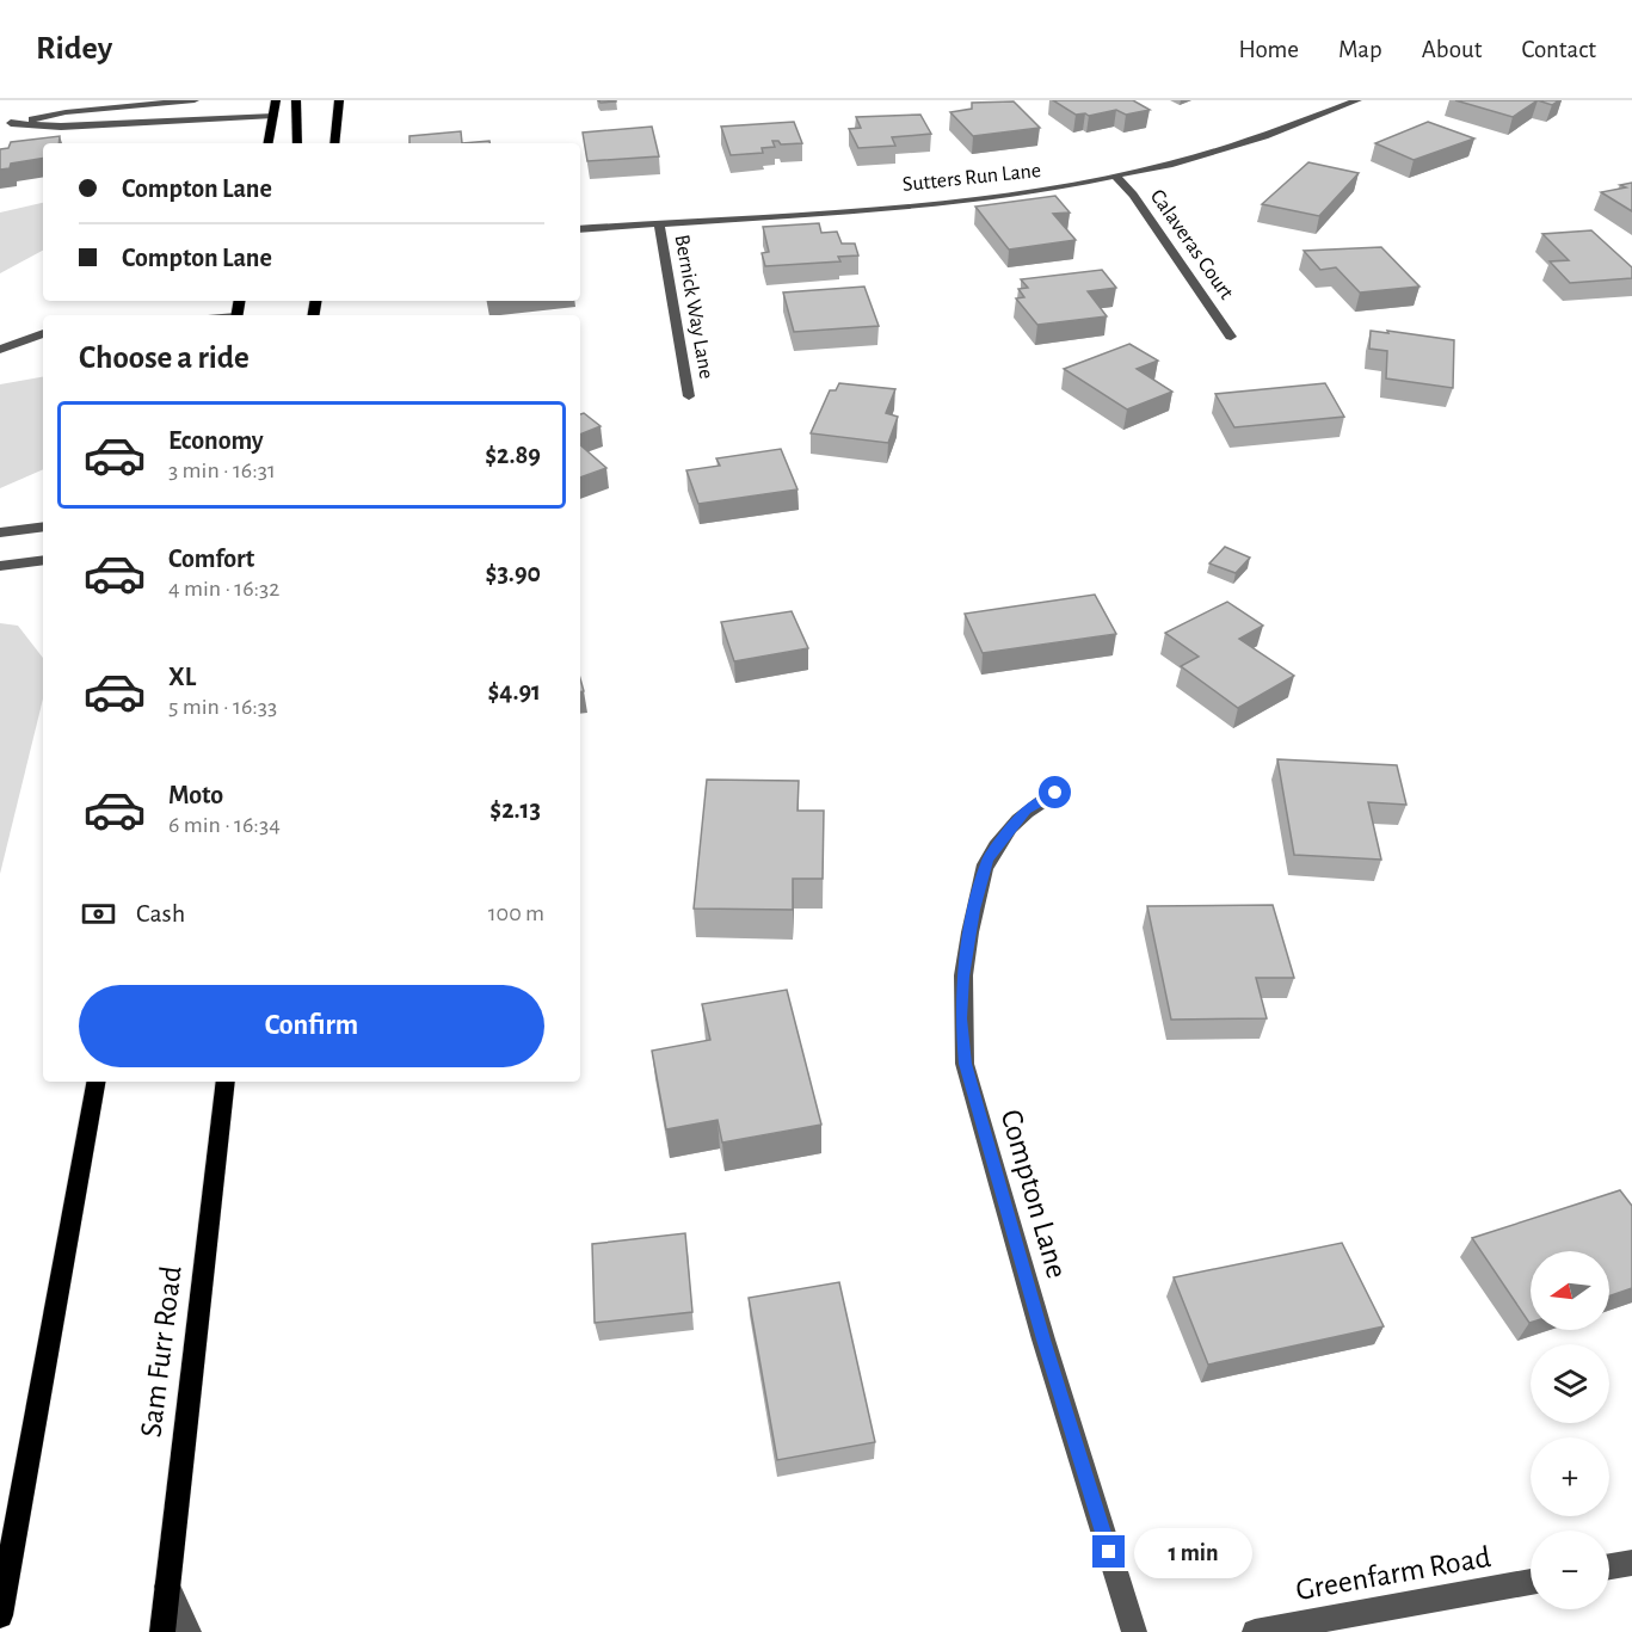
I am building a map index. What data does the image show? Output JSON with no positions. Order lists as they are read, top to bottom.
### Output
{
  "streets": {
    "main road": ["Sam Furr Road"],
    "street": [
      "Sutters Run Lane",
      "Calaveras Court",
      "Bernick Way Lane",
      "Compton Lane",
      "Greenfarm Road"
    ]
  },
  "crossings": [
    ["Sutters Run Lane", "Calaveras Court"],
    ["Sutters Run Lane", "Bernick Way Lane"]
  ],
  "north": "left",
  "page": {
    "header": "Ridey",
    "nav": [
      "Home",
      "Map",
      "About",
      "Contact"
    ],
    "banner": ["Compton Lane", "Compton Lane"],
    "heading": "Choose a ride",
    "list": [
      {
        "name": "Economy",
        "note": "3 min · 16:31",
        "value": "$2.89"
      },
      {
        "name": "Comfort",
        "note": "4 min · 16:32",
        "value": "$3.90"
      },
      {
        "name": "XL",
        "note": "5 min · 16:33",
        "value": "$4.91"
      },
      {
        "name": "Moto",
        "note": "6 min · 16:34",
        "value": "$2.13"
      }
    ],
    "pay": ["Cash", "100 m"],
    "buttons": "Confirm",
    "map_buttons": ["+", "−"],
    "bubble": "1 min"
  }
}
